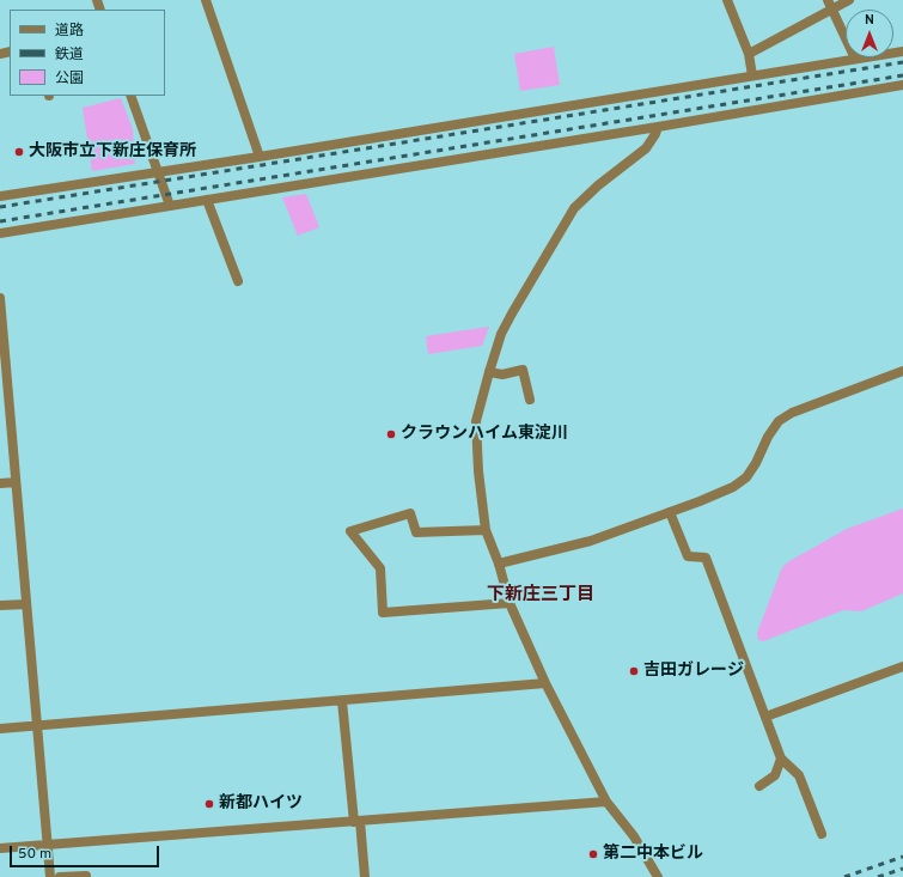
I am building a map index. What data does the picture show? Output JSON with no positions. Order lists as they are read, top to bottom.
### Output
{
  "districts": ["下新庄三丁目"],
  "places": [
    "大阪市立下新庄保育所",
    "クラウンハイム東淀川",
    "吉田ガレージ",
    "新都ハイツ",
    "第二中本ビル"
  ],
  "legend": ["道路", "鉄道", "公園"],
  "scale_bar": "50 m",
  "north": "top"
}
